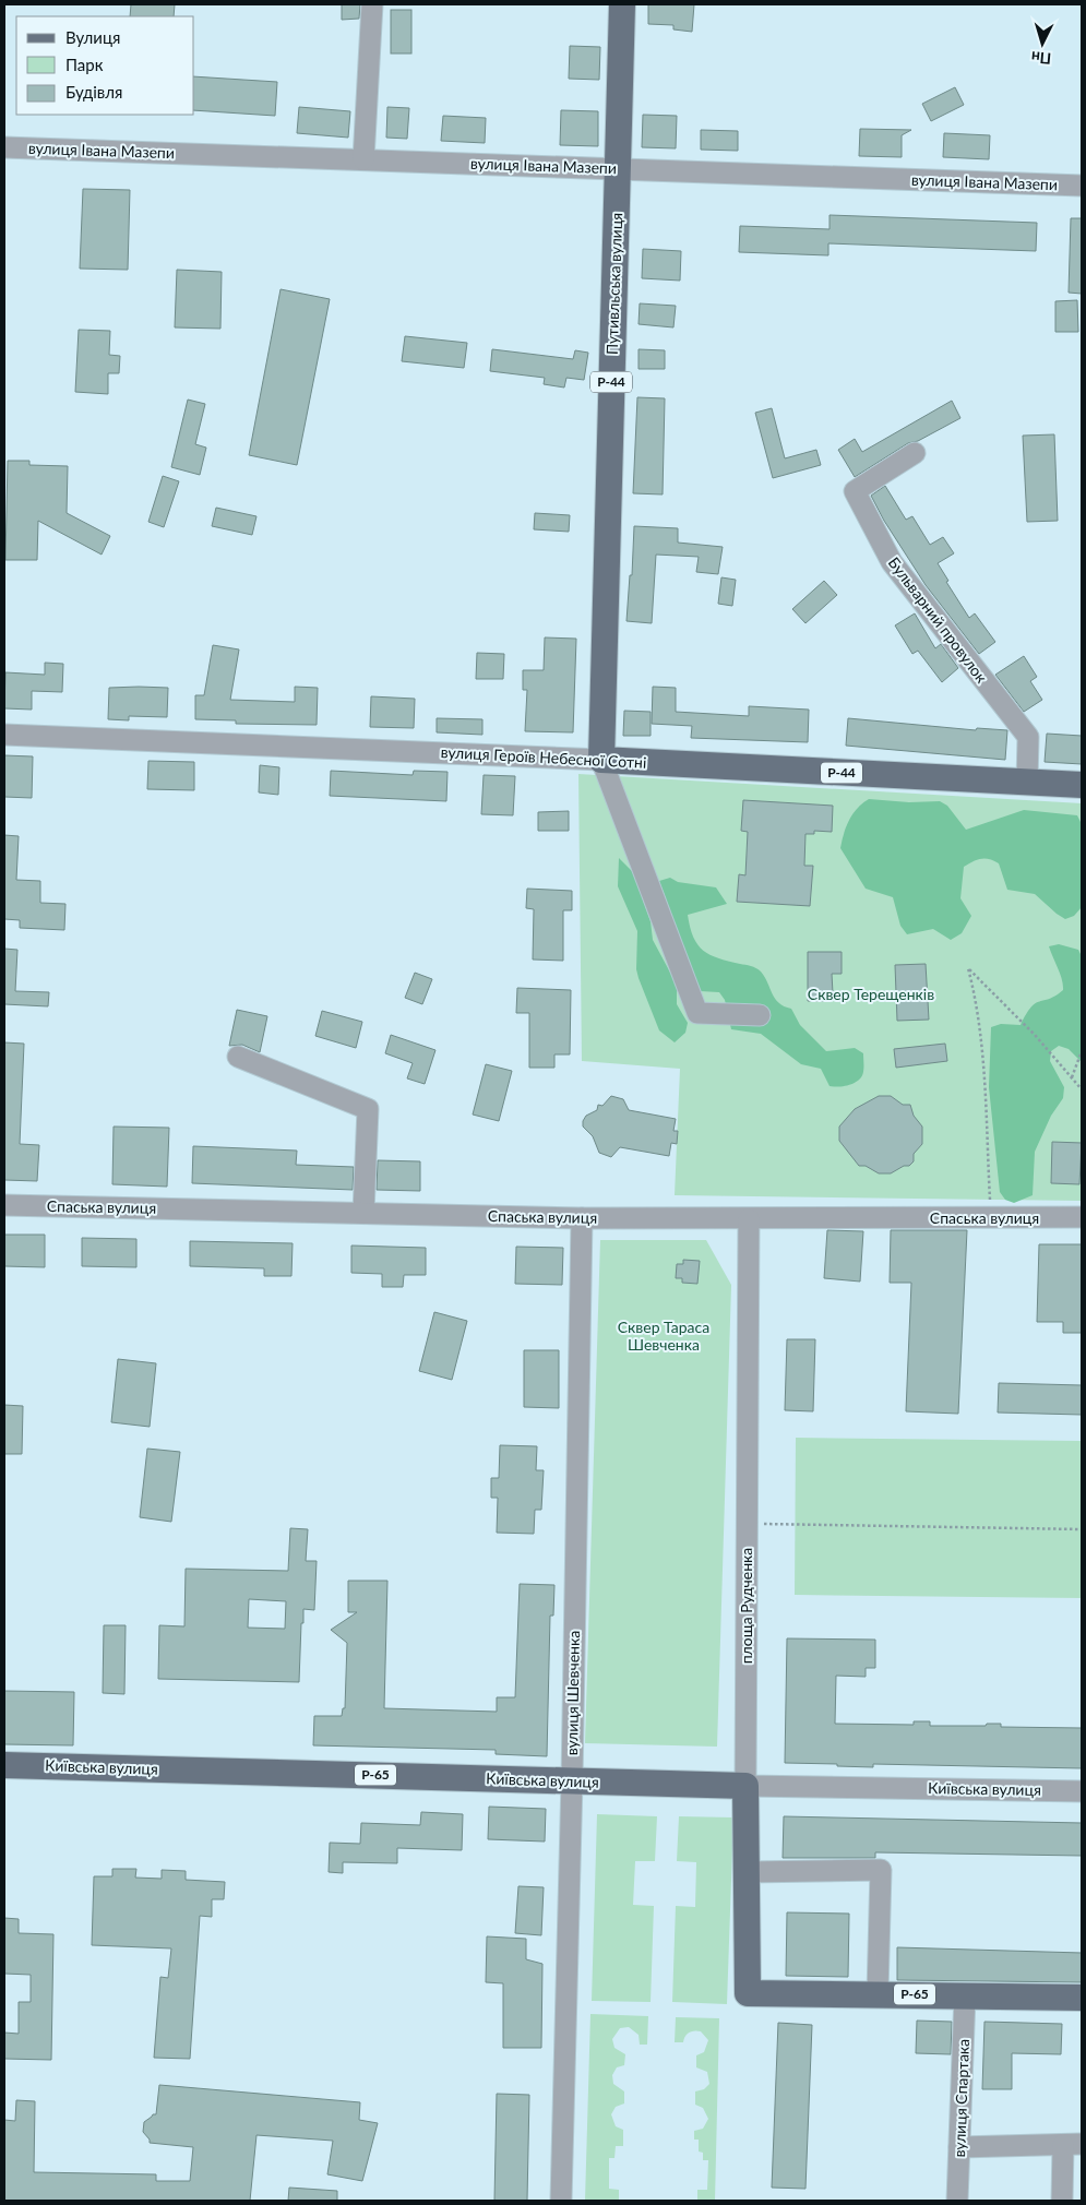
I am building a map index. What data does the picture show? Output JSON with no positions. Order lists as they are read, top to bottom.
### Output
{
  "streets": {
    "main road": [
      "Путивльська вулиця",
      "Р-44",
      "вулиця Героїв Небесної Сотні",
      "площа Рудченка",
      "Київська вулиця",
      "Р-65"
    ],
    "street": [
      "вулиця Івана Мазепи",
      "Бульварний провулок",
      "Спаська вулиця",
      "вулиця Шевченка",
      "вулиця Спартака"
    ]
  },
  "crossings": [
    ["вулиця Івана Мазепи", "Путивльська вулиця"],
    ["Путивльська вулиця", "вулиця Героїв Небесної Сотні"],
    ["Бульварний провулок", "вулиця Героїв Небесної Сотні"],
    ["Спаська вулиця", "площа Рудченка"],
    ["Спаська вулиця", "вулиця Шевченка"],
    ["площа Рудченка", "Київська вулиця"],
    ["площа Рудченка", "Р-65"],
    ["вулиця Шевченка", "Київська вулиця"],
    ["Р-65", "вулиця Спартака"]
  ],
  "parks": ["Сквер Терещенків", "Сквер Тараса Шевченка"],
  "legend": ["Вулиця", "Парк", "Будівля"],
  "north": "bottom"
}
